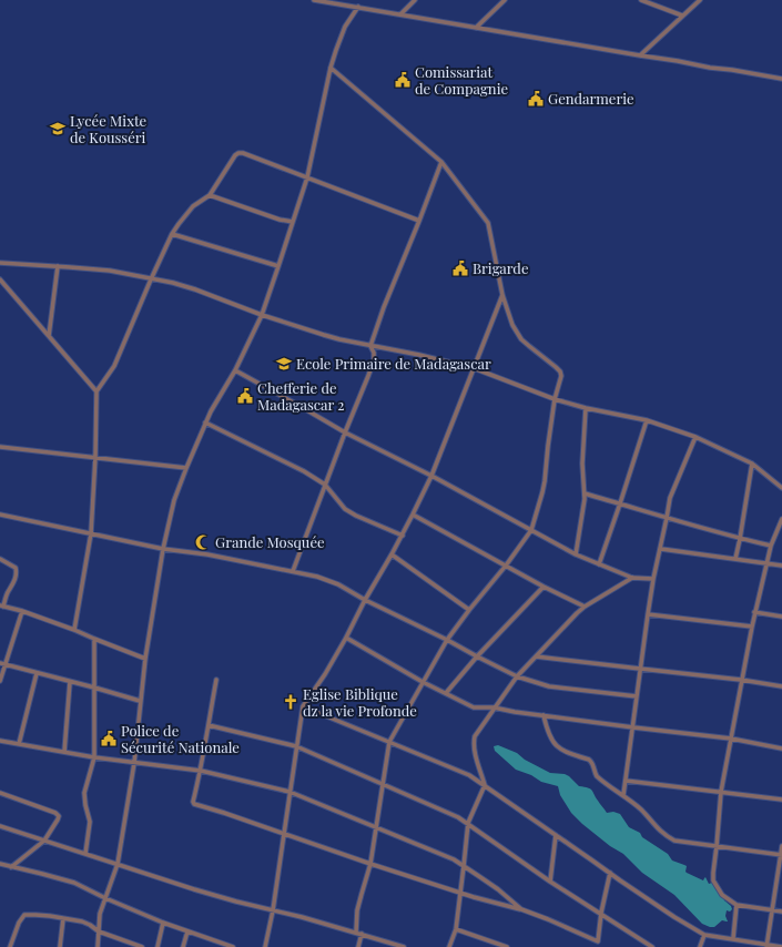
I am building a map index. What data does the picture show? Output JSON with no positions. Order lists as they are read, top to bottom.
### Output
{
  "places": {
    "public building": [
      "Comissariat de Compagnie",
      "Gendarmerie",
      "Brigarde",
      "Chefferie de Madagascar 2",
      "Police de Sécurité Nationale"
    ],
    "school or university": ["Lycée Mixte de Kousséri", "Ecole Primaire de Madagascar"],
    "mosque": ["Grande Mosquée"],
    "church": ["Eglise Biblique dz la vie Profonde"]
  }
}
